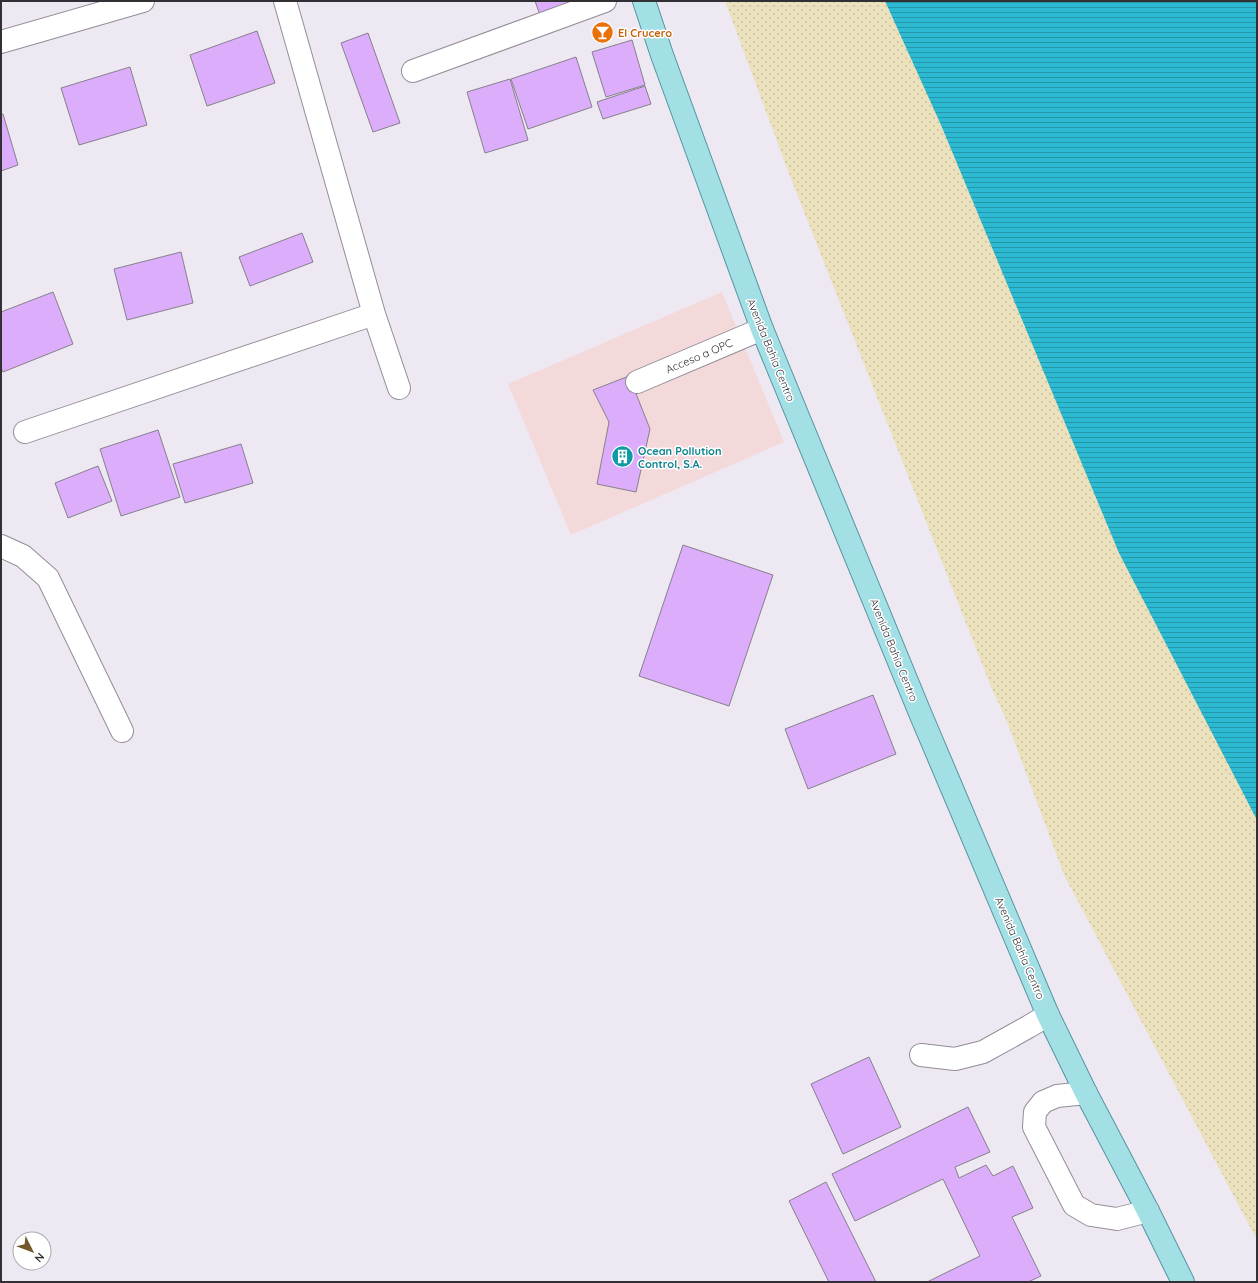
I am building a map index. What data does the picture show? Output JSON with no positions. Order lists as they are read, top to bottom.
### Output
{
  "streets": {
    "main road": ["Avenida Bahía Centro"],
    "street": ["Acceso a OPC"]
  },
  "crossings": [
    ["Avenida Bahía Centro", "Acceso a OPC"]
  ],
  "places": {
    "bar": ["El Crucero"],
    "building": ["Ocean Pollution Control, S.A."]
  },
  "north": "bottom right"
}
